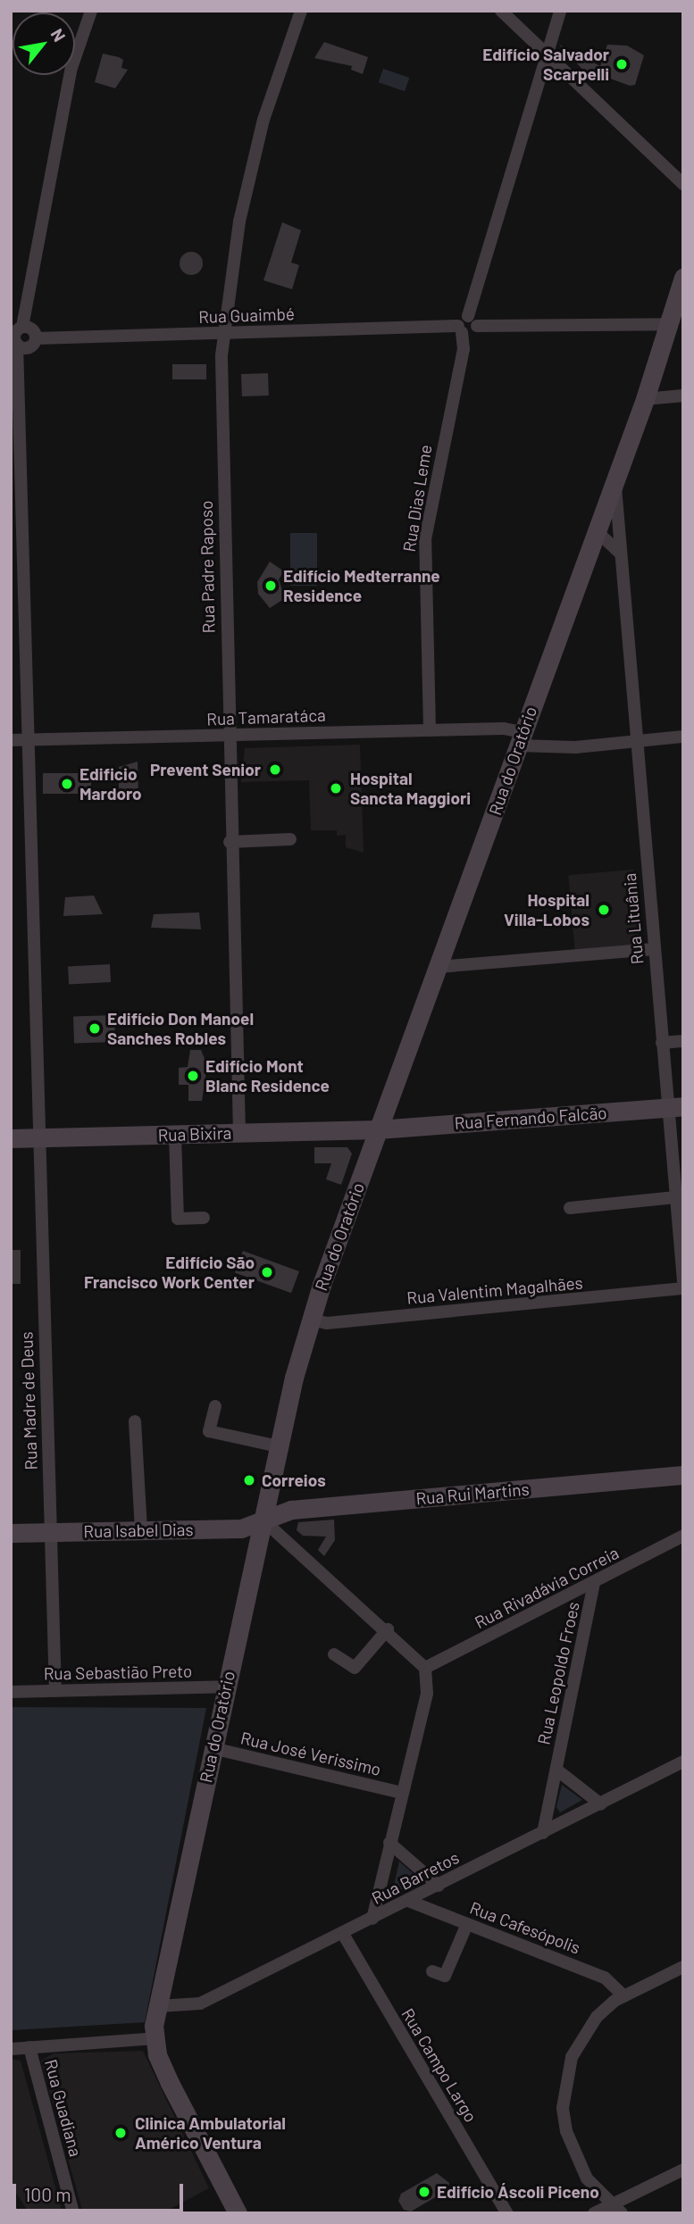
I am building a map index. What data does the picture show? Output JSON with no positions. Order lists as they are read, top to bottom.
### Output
{
  "streets": {
    "street": [
      "Rua Guaimbé",
      "Rua Dias Leme",
      "Rua Padre Raposo",
      "Rua Tamaratáca",
      "Rua do Oratório",
      "Rua Lituânia",
      "Rua Fernando Falcão",
      "Rua Bixira",
      "Rua Valentim Magalhães",
      "Rua Madre de Deus",
      "Rua Rui Martins",
      "Rua Isabel Dias",
      "Rua Rivadávia Correia",
      "Rua Sebastião Preto",
      "Rua Leopoldo Froes",
      "Rua José Verissimo",
      "Rua Barretos",
      "Rua Cafesópolis",
      "Rua Campo Largo",
      "Rua Guadiana"
    ]
  },
  "crossings": [
    ["Rua Guaimbé", "Rua Dias Leme"],
    ["Rua Guaimbé", "Rua Padre Raposo"],
    ["Rua Guaimbé", "Rua do Oratório"],
    ["Rua Guaimbé", "Rua Madre de Deus"],
    ["Rua Dias Leme", "Rua Tamaratáca"],
    ["Rua Padre Raposo", "Rua Tamaratáca"],
    ["Rua Padre Raposo", "Rua Bixira"],
    ["Rua Tamaratáca", "Rua do Oratório"],
    ["Rua Tamaratáca", "Rua Lituânia"],
    ["Rua Tamaratáca", "Rua Madre de Deus"],
    ["Rua do Oratório", "Rua Lituânia"],
    ["Rua do Oratório", "Rua Fernando Falcão"],
    ["Rua do Oratório", "Rua Bixira"],
    ["Rua do Oratório", "Rua Valentim Magalhães"],
    ["Rua do Oratório", "Rua Rui Martins"],
    ["Rua do Oratório", "Rua Isabel Dias"],
    ["Rua do Oratório", "Rua Sebastião Preto"],
    ["Rua do Oratório", "Rua José Verissimo"],
    ["Rua do Oratório", "Rua Barretos"],
    ["Rua Lituânia", "Rua Fernando Falcão"],
    ["Rua Fernando Falcão", "Rua Bixira"],
    ["Rua Bixira", "Rua Madre de Deus"],
    ["Rua Madre de Deus", "Rua Isabel Dias"],
    ["Rua Madre de Deus", "Rua Sebastião Preto"],
    ["Rua Rui Martins", "Rua Isabel Dias"],
    ["Rua Rivadávia Correia", "Rua Leopoldo Froes"],
    ["Rua Leopoldo Froes", "Rua Barretos"],
    ["Rua Barretos", "Rua Cafesópolis"],
    ["Rua Barretos", "Rua Campo Largo"]
  ],
  "places": [
    "Edifício Salvador Scarpelli",
    "Edifício Medterranne Residence",
    "Prevent Senior",
    "Edificio Mardoro",
    "Hospital Sancta Maggiori",
    "Hospital Villa-Lobos",
    "Edifício Don Manoel Sanches Robles",
    "Edifício Mont Blanc Residence",
    "Edifício São Francisco Work Center",
    "Correios",
    "Clinica Ambulatorial Américo Ventura",
    "Edifício Áscoli Piceno"
  ],
  "scale_bar": "100 m",
  "north": "top right"
}
